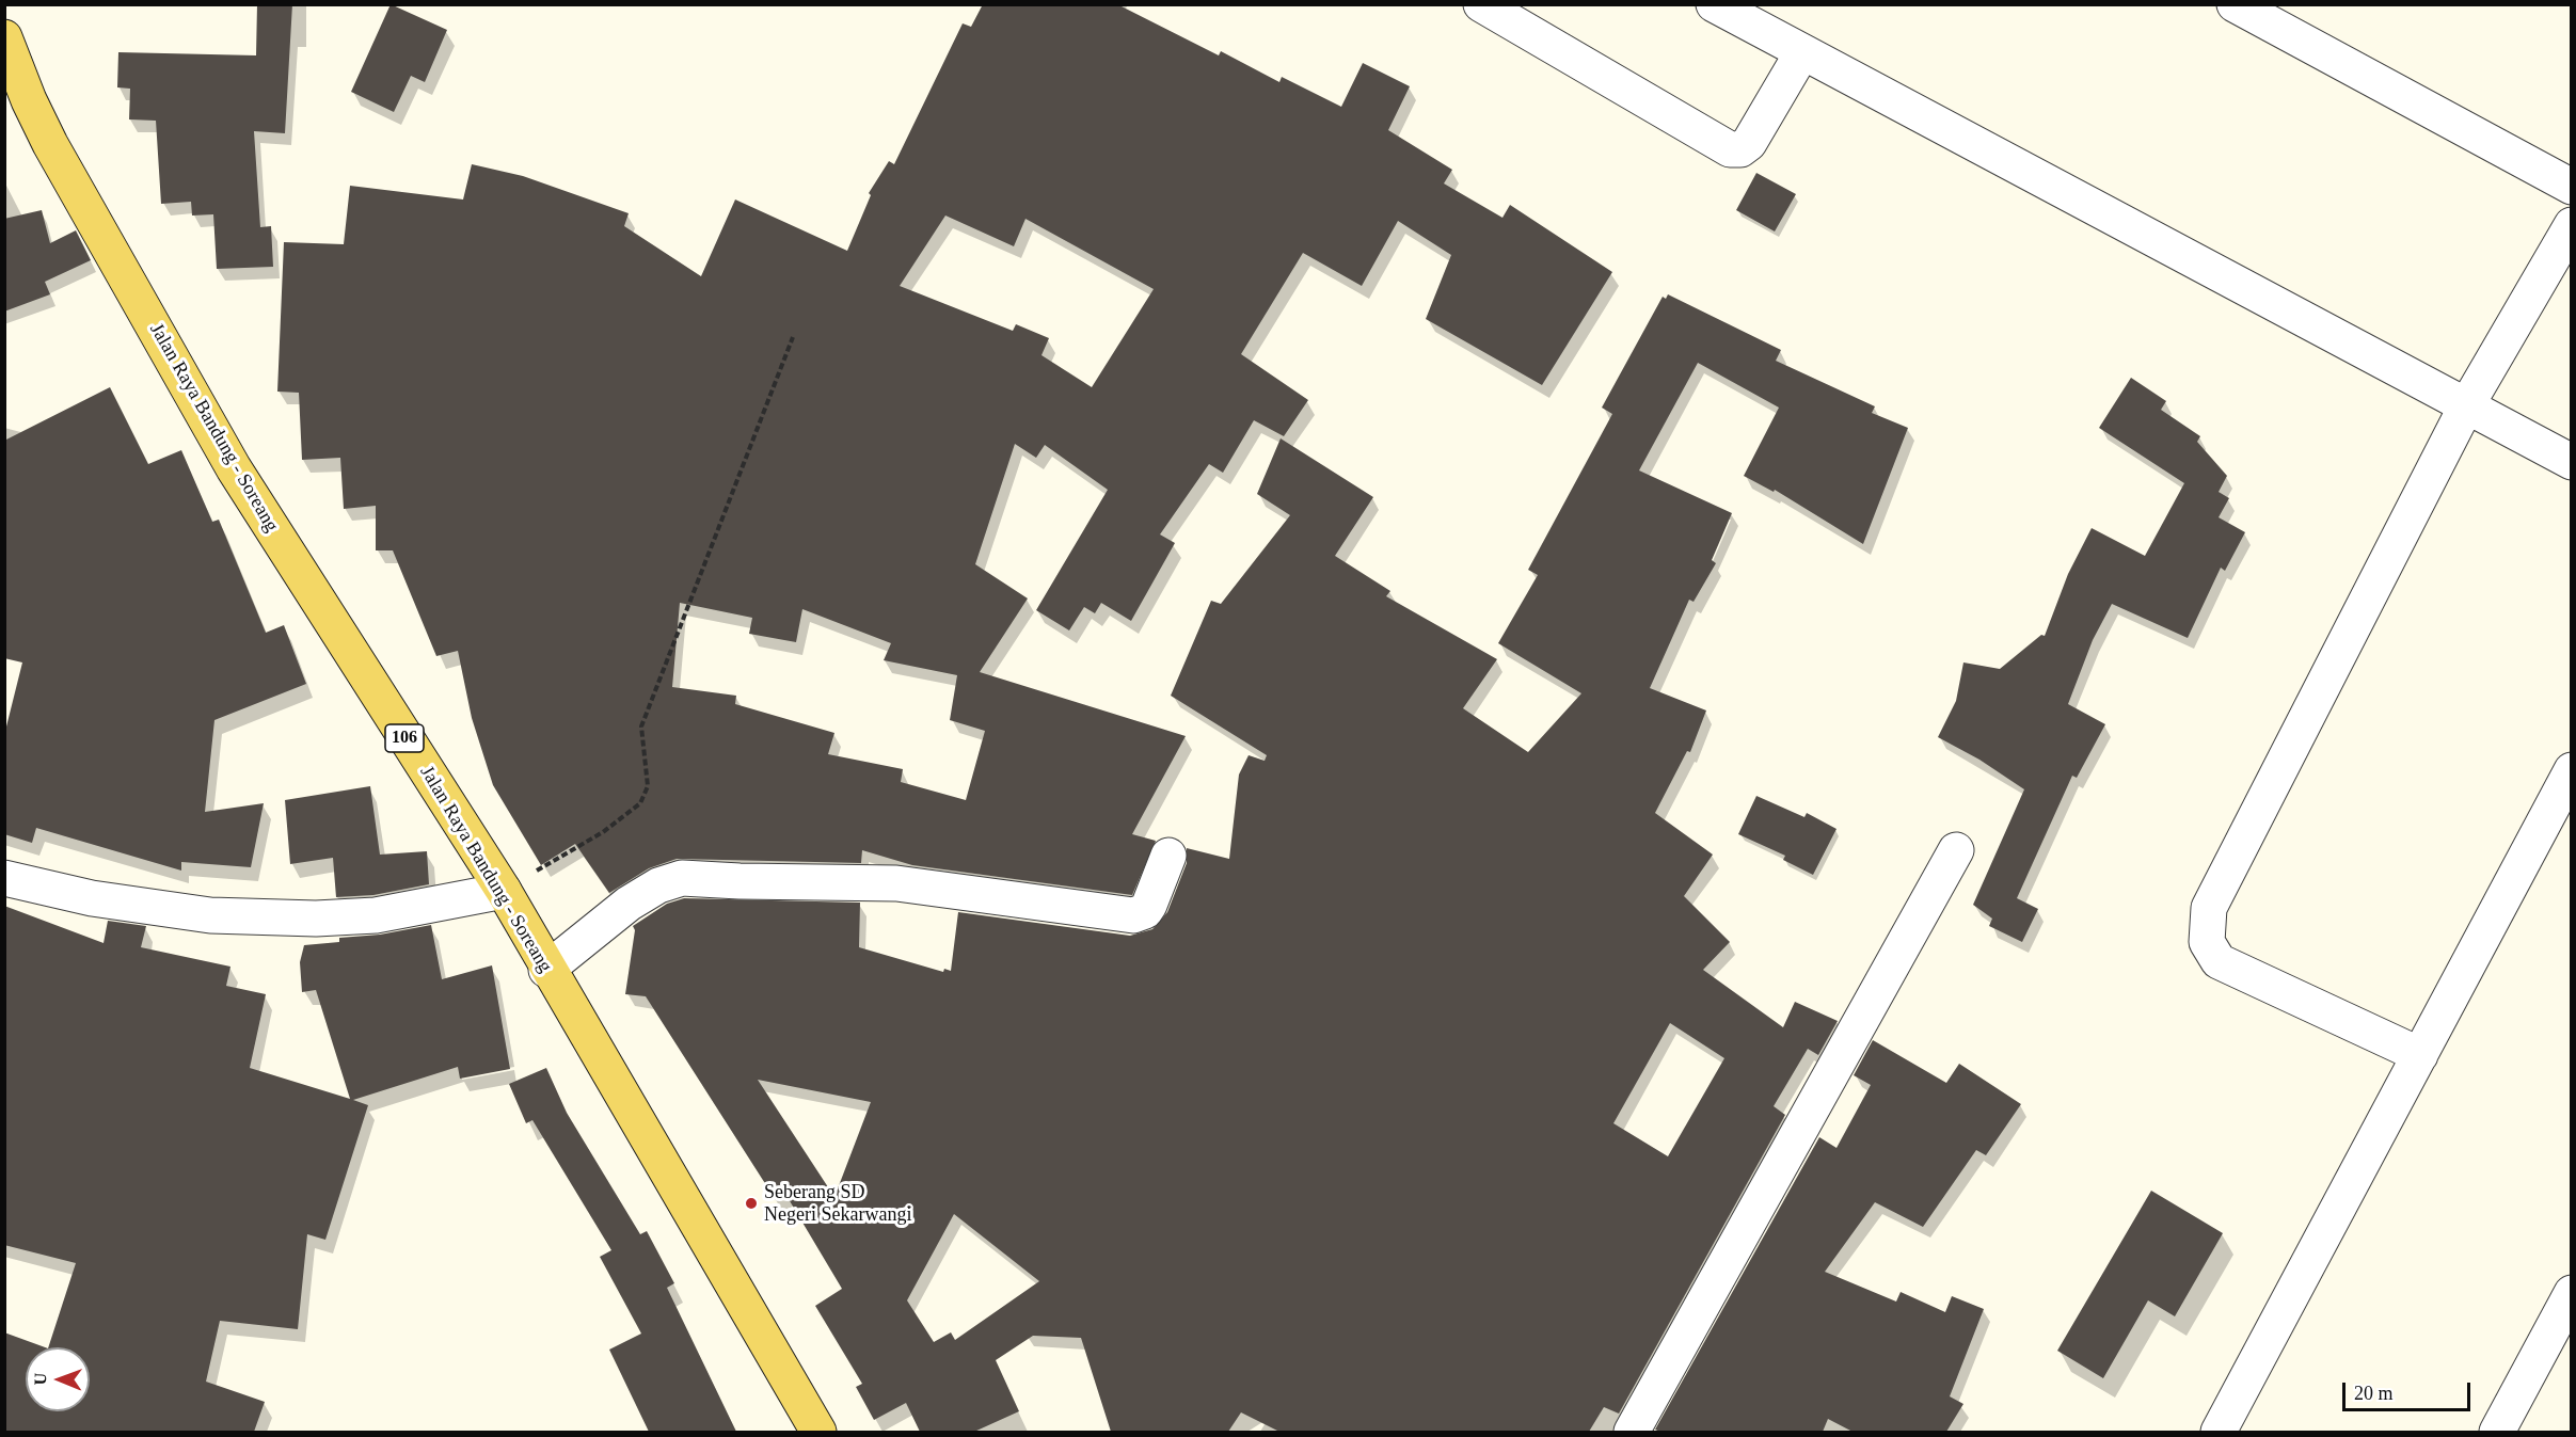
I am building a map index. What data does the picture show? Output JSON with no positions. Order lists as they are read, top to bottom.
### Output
{
  "streets": {
    "main road": ["Jalan Raya Bandung - Soreang", "106"]
  },
  "places": ["Seberang SD Negeri Sekarwangi"],
  "scale_bar": "20 m",
  "north": "left"
}
